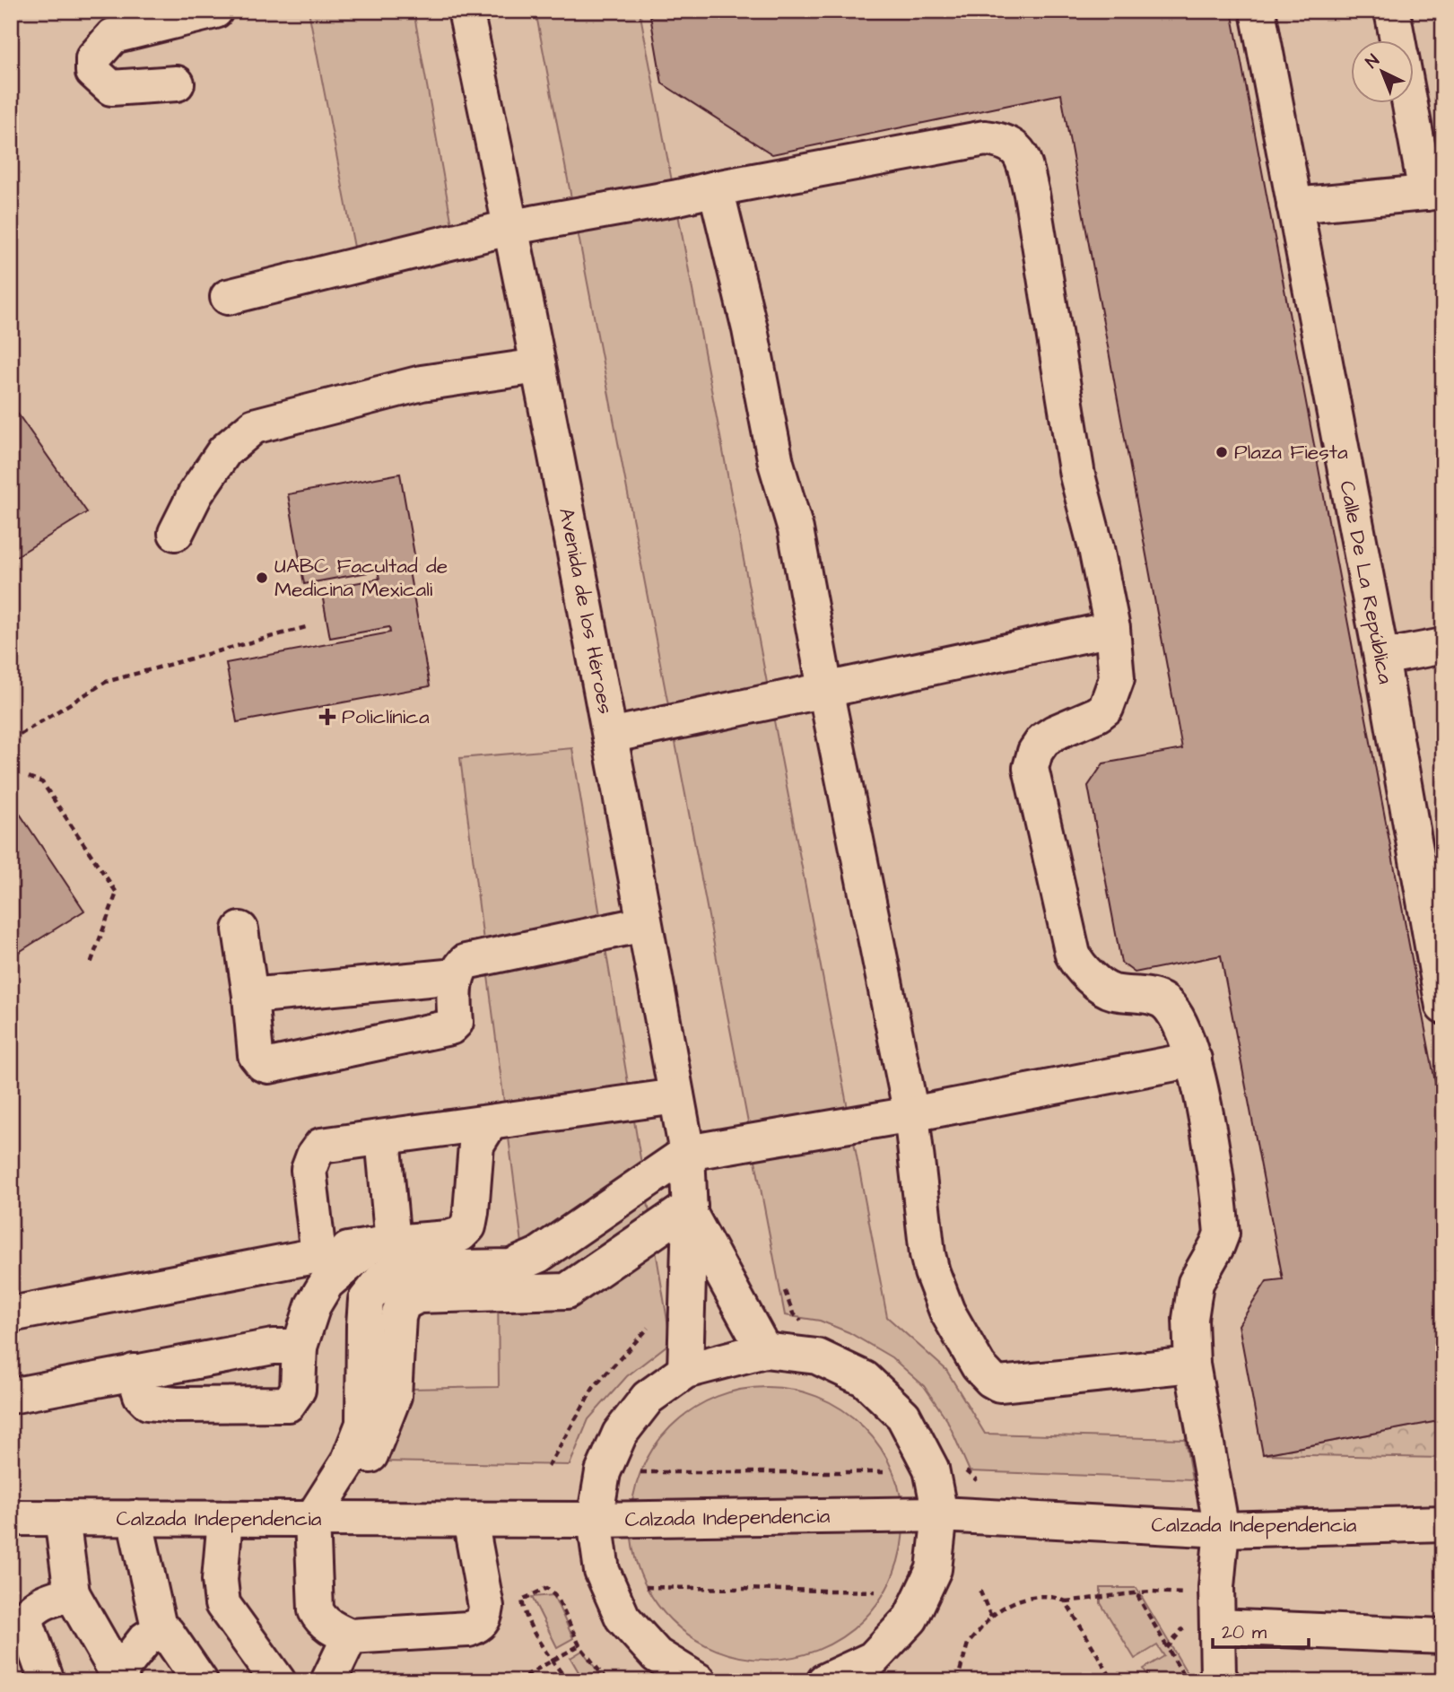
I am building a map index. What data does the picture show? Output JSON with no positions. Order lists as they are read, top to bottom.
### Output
{
  "streets": {
    "street": ["Calle De La República", "Avenida de los Héroes", "Calzada Independencia"]
  },
  "places": {
    "other": ["Plaza Fiesta", "UABC Facultad de Medicina Mexicali"],
    "health": ["Policlínica"]
  },
  "scale_bar": "20 m",
  "north": "top left"
}
